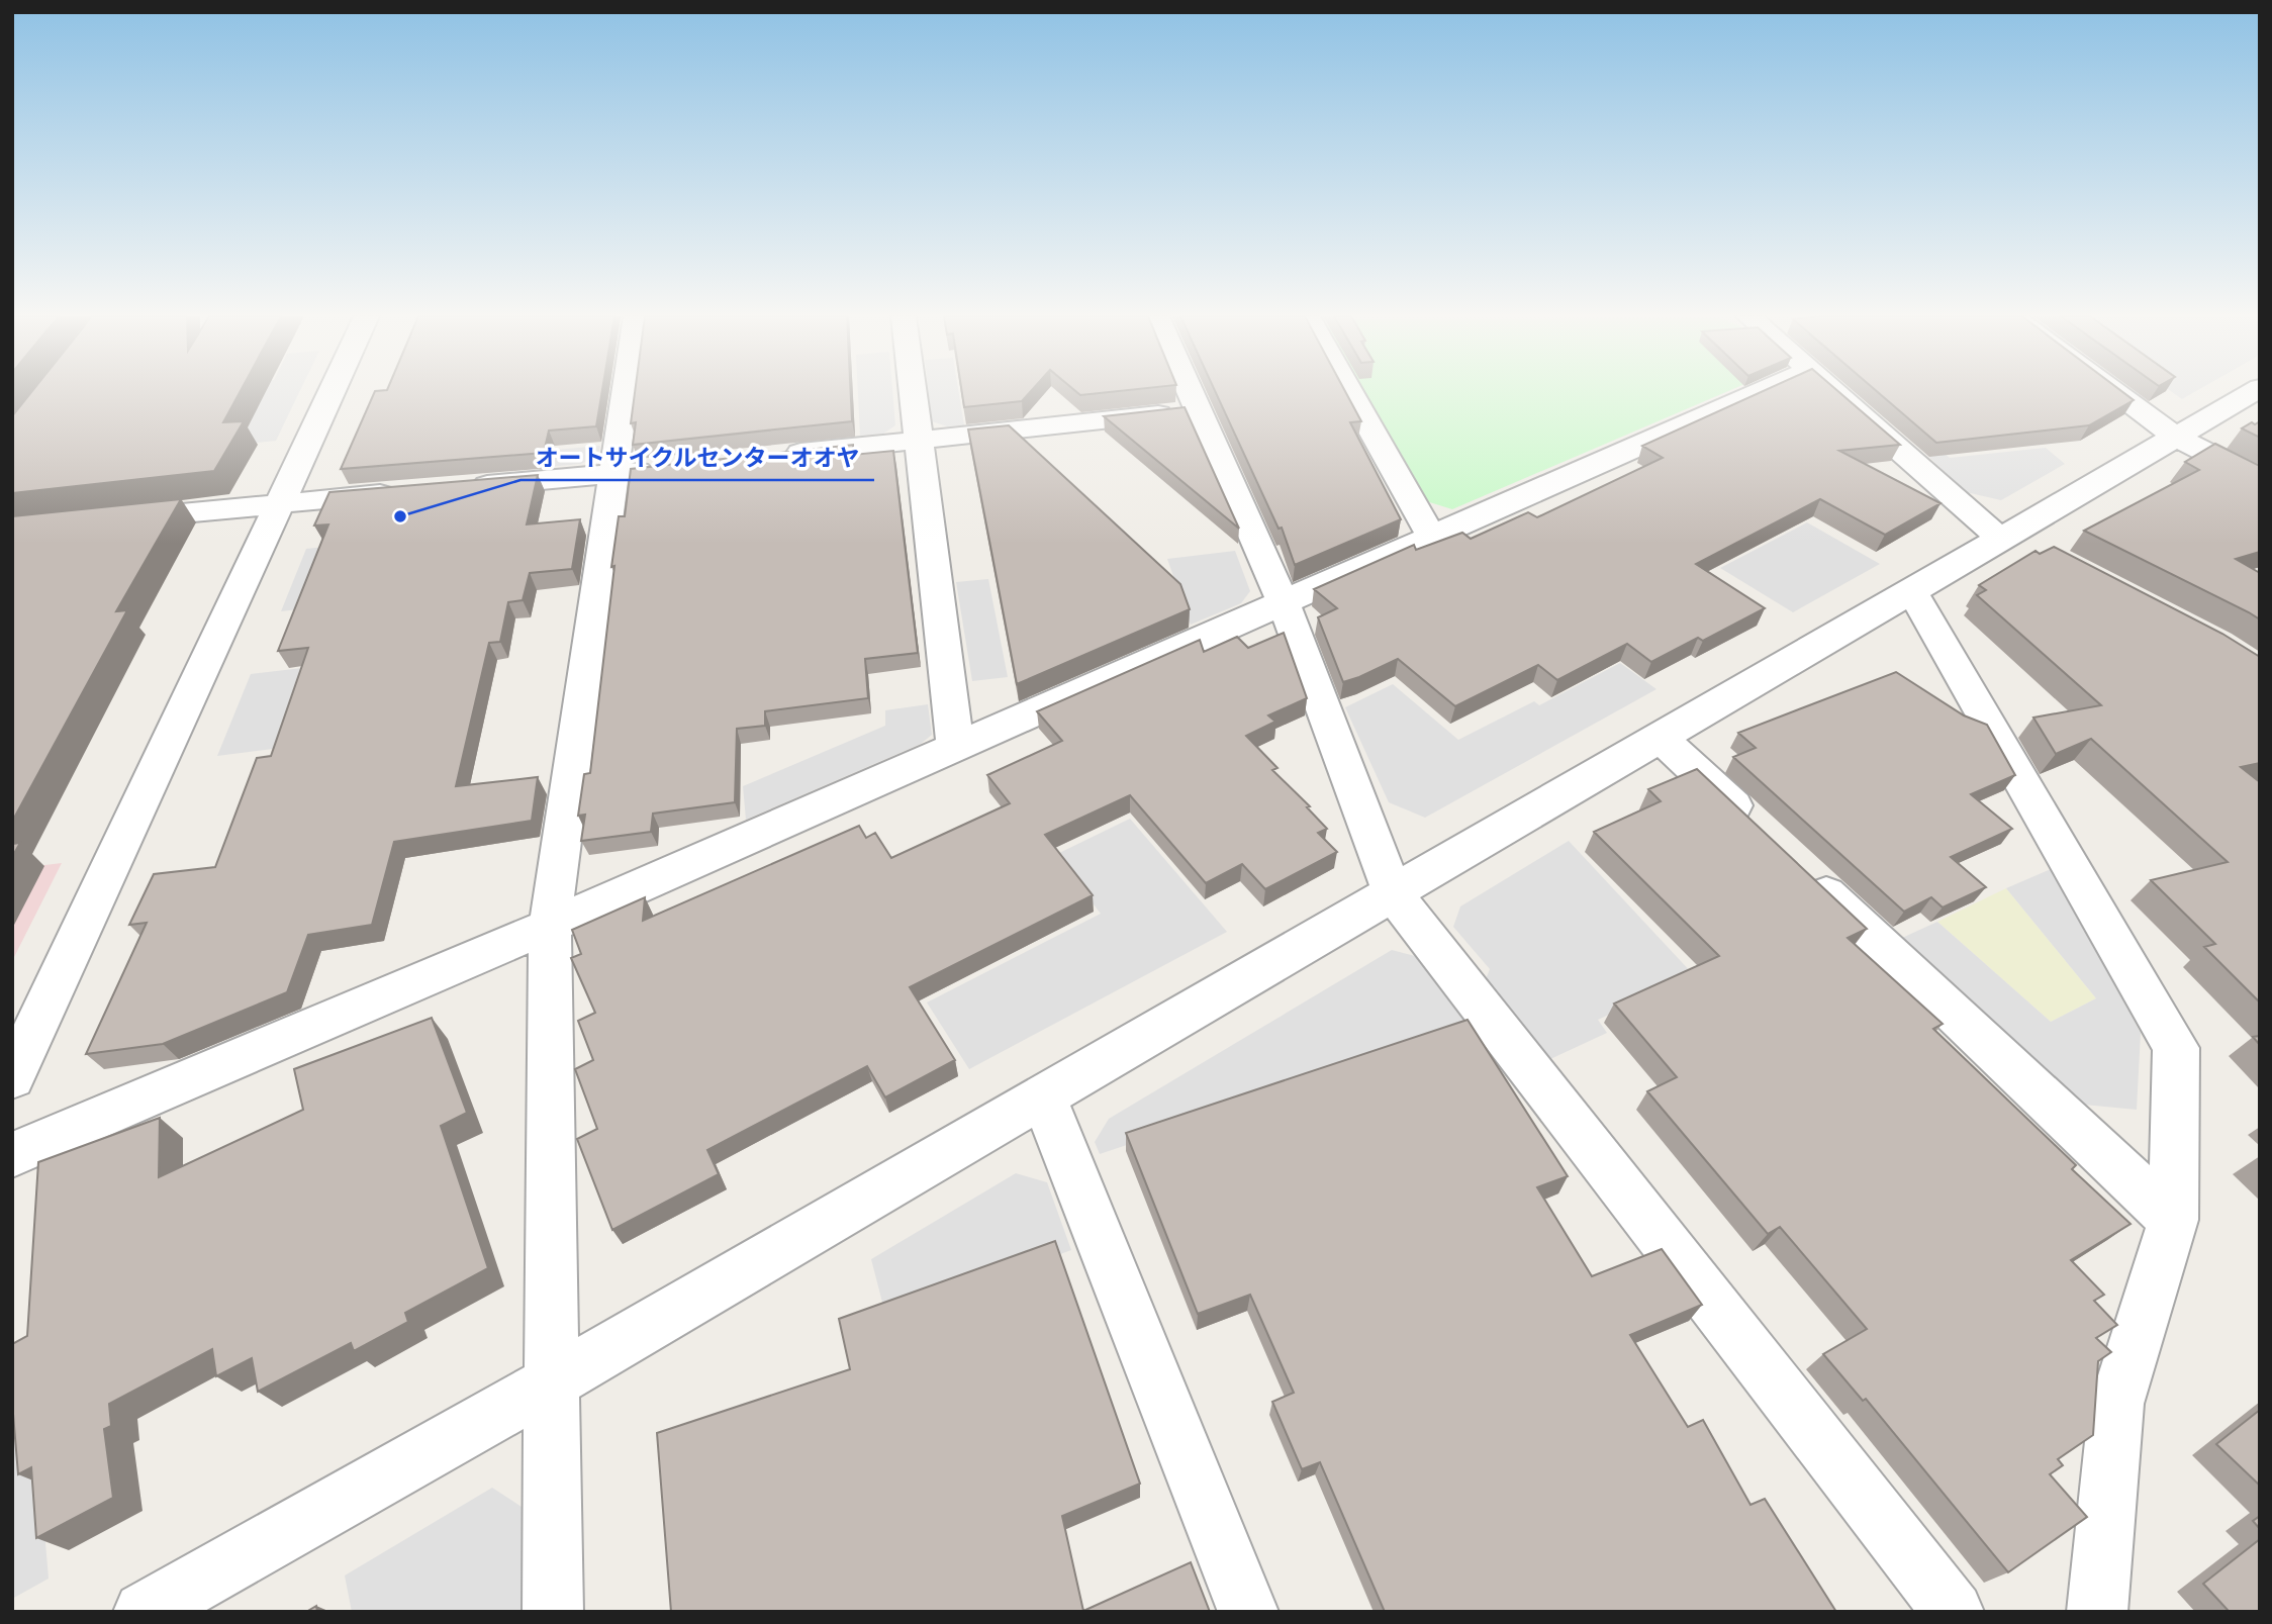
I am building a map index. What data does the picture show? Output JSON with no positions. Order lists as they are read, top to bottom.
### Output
{
  "places": ["オートサイクルセンターオオヤ"]
}
